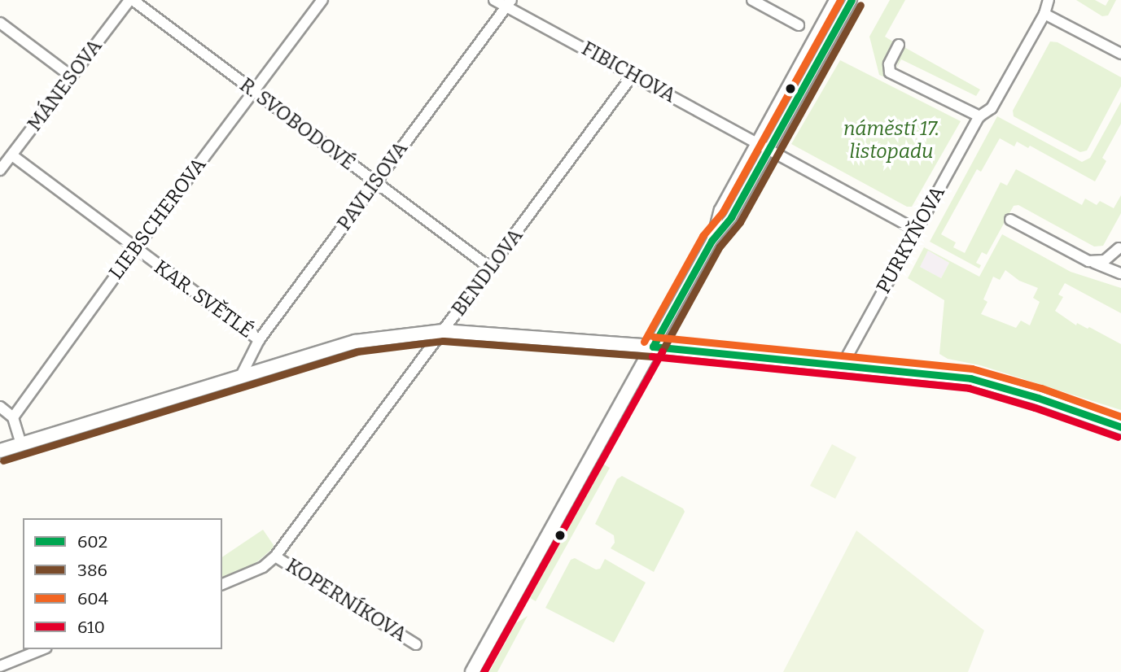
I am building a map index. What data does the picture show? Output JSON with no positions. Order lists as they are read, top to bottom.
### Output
{
  "streets": {
    "street": [
      "FIBICHOVA",
      "MÁNESOVA",
      "R. SVOBODOVÉ",
      "PAVLISOVA",
      "LIEBSCHEROVA",
      "PURKYŇOVA",
      "BENDLOVA",
      "KAR. SVĚTLÉ",
      "KOPERNÍKOVA"
    ]
  },
  "crossings": [
    ["FIBICHOVA", "PAVLISOVA"],
    ["FIBICHOVA", "BENDLOVA"],
    ["MÁNESOVA", "R. SVOBODOVÉ"],
    ["MÁNESOVA", "KAR. SVĚTLÉ"],
    ["R. SVOBODOVÉ", "PAVLISOVA"],
    ["R. SVOBODOVÉ", "LIEBSCHEROVA"],
    ["R. SVOBODOVÉ", "BENDLOVA"],
    ["PAVLISOVA", "KAR. SVĚTLÉ"],
    ["LIEBSCHEROVA", "KAR. SVĚTLÉ"],
    ["BENDLOVA", "KOPERNÍKOVA"]
  ],
  "parks": ["náměstí 17. listopadu"],
  "lines": [
    "transit line 602",
    "transit line 604",
    "transit line 386",
    "transit line 610"
  ],
  "legend": [
    "602",
    "386",
    "604",
    "610"
  ]
}
